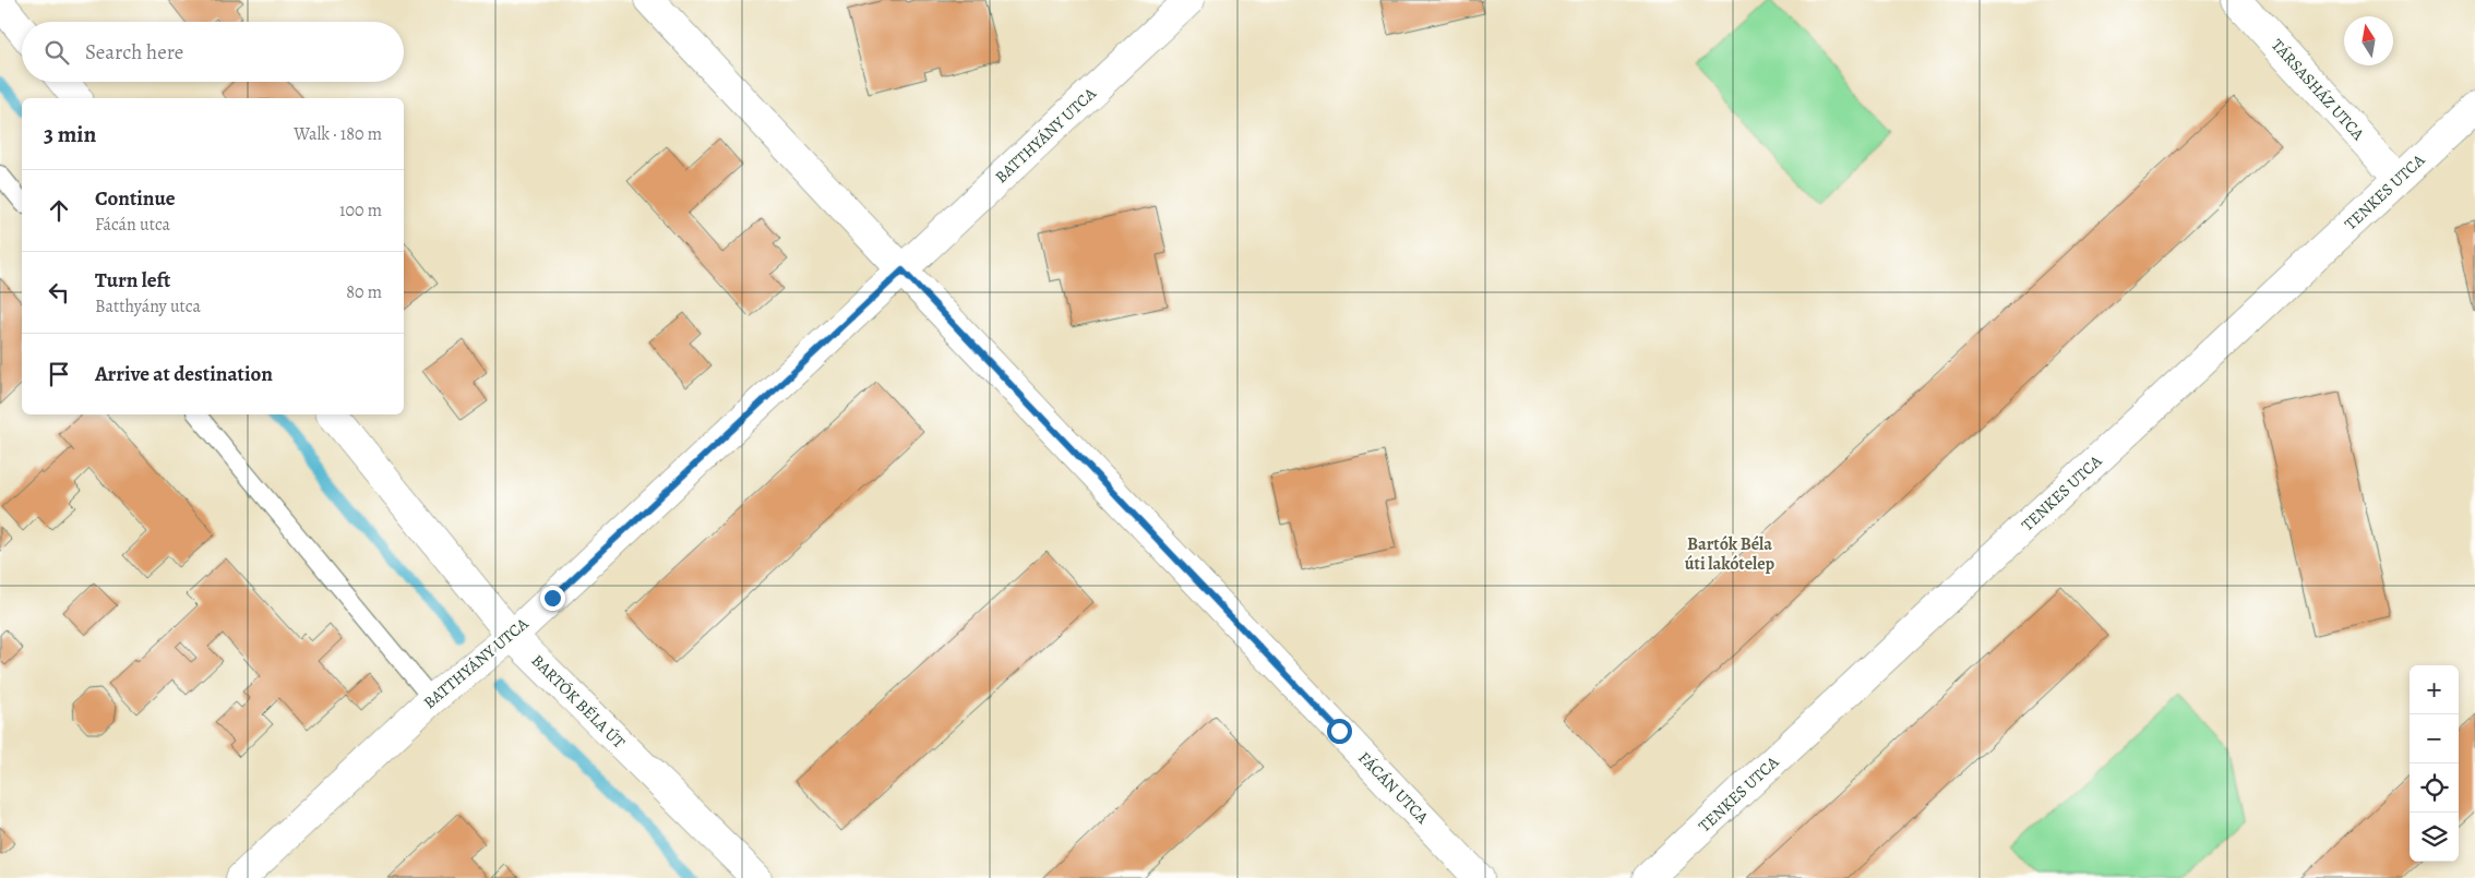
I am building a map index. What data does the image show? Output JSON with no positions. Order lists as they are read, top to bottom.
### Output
{
  "streets": {
    "street": [
      "TÁRSASHÁZ UTCA",
      "BATTHYÁNY UTCA",
      "TENKES UTCA",
      "BARTÓK BÉLA ÚT",
      "FÁCÁN UTCA"
    ]
  },
  "crossings": [
    ["TÁRSASHÁZ UTCA", "TENKES UTCA"],
    ["BATTHYÁNY UTCA", "BARTÓK BÉLA ÚT"],
    ["BATTHYÁNY UTCA", "FÁCÁN UTCA"]
  ],
  "districts": ["Bartók Béla úti lakótelep"],
  "north": "top",
  "page": {
    "search": "Search here",
    "heading": ["3 min", "Walk · 180 m"],
    "list": [
      ["Continue", "Fácán utca", "100 m"],
      ["Turn left", "Batthyány utca", "80 m"],
      "Arrive at destination"
    ],
    "map_buttons": ["+", "−"]
  }
}
